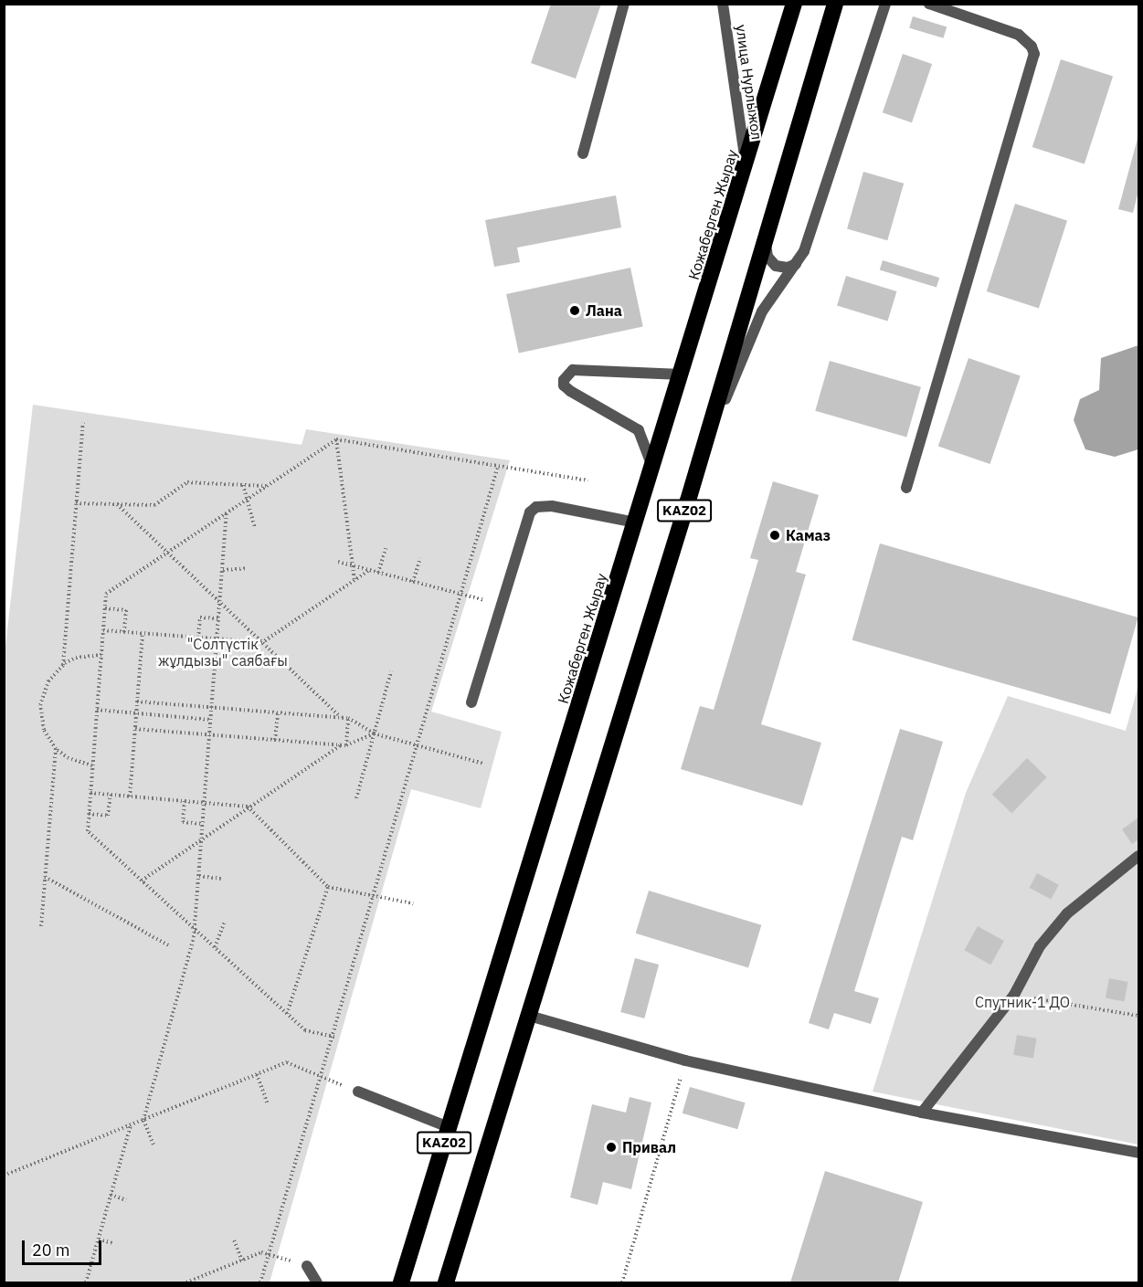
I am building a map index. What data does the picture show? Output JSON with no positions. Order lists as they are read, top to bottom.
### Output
{
  "streets": {
    "highway": ["Кожаберген Жырау", "KAZ02"],
    "street": ["улица Нурлыжол"]
  },
  "crossings": [
    ["улица Нурлыжол", "Кожаберген Жырау"]
  ],
  "parks": ["\"Солтүстік жұлдызы\" саябағы", "Спутник-1 ДО"],
  "places": ["Лана", "Камаз", "Привал"],
  "scale_bar": "20 m"
}
